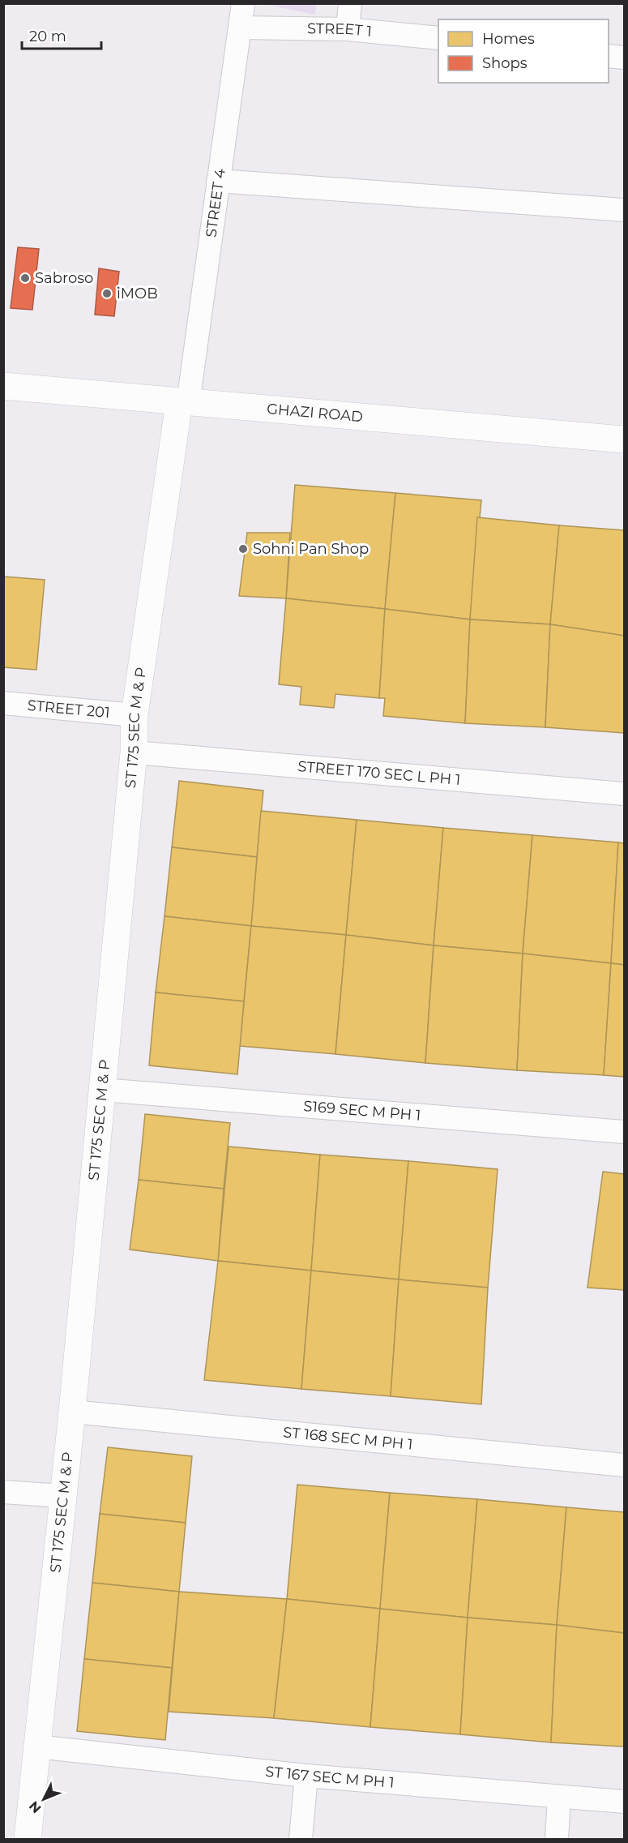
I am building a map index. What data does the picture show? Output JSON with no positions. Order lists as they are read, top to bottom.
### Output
{
  "streets": {
    "street": [
      "STREET 1",
      "STREET 4",
      "GHAZI ROAD",
      "STREET 201",
      "ST 175 SEC M & P",
      "STREET 170 SEC L PH 1",
      "S169 SEC M PH 1",
      "ST 168 SEC M PH 1",
      "ST 167 SEC M PH 1"
    ]
  },
  "crossings": [
    ["STREET 1", "STREET 4"],
    ["STREET 4", "GHAZI ROAD"],
    ["STREET 4", "ST 175 SEC M & P"],
    ["GHAZI ROAD", "ST 175 SEC M & P"],
    ["STREET 201", "ST 175 SEC M & P"],
    ["ST 175 SEC M & P", "STREET 170 SEC L PH 1"],
    ["ST 175 SEC M & P", "S169 SEC M PH 1"],
    ["ST 175 SEC M & P", "ST 168 SEC M PH 1"],
    ["ST 175 SEC M & P", "ST 167 SEC M PH 1"]
  ],
  "places": ["Sabroso", "iMOB", "Sohni Pan Shop"],
  "legend": ["Homes", "Shops"],
  "scale_bar": "20 m",
  "north": "bottom left"
}
